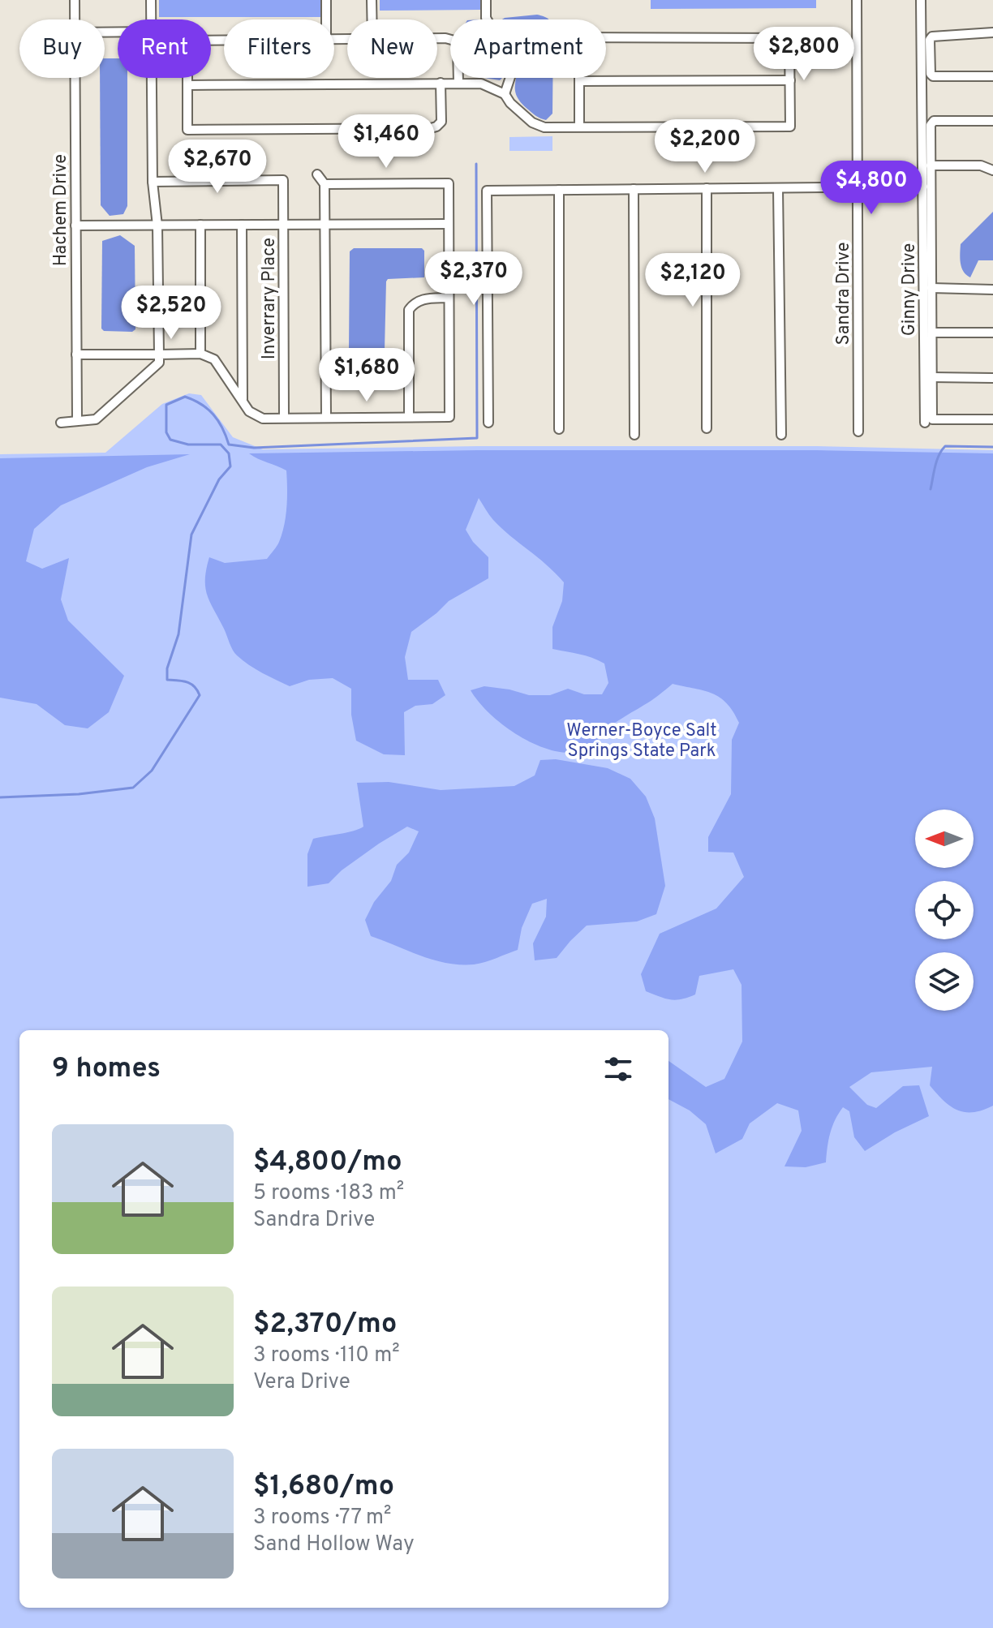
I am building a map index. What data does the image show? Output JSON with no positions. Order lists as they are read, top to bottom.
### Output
{
  "streets": {
    "street": [
      "Hachem Drive",
      "Ginny Drive",
      "Sandra Drive",
      "Inverrary Place"
    ]
  },
  "parks": ["Werner-Boyce Salt Springs State Park"],
  "north": "left",
  "page": {
    "chip": [
      "Buy",
      "Rent",
      "Filters",
      "New",
      "Apartment"
    ],
    "price": [
      "$2,800",
      "$1,460",
      "$2,200",
      "$2,670",
      "$4,800",
      "$2,370",
      "$2,120",
      "$2,520",
      "$1,680"
    ],
    "heading": "9 homes",
    "list": [
      {
        "name": "$4,800/mo",
        "note": "5 rooms · 183 m² · Sandra Drive"
      },
      {
        "name": "$2,370/mo",
        "note": "3 rooms · 110 m² · Vera Drive"
      },
      {
        "name": "$1,680/mo",
        "note": "3 rooms · 77 m² · Sand Hollow Way"
      }
    ]
  }
}
